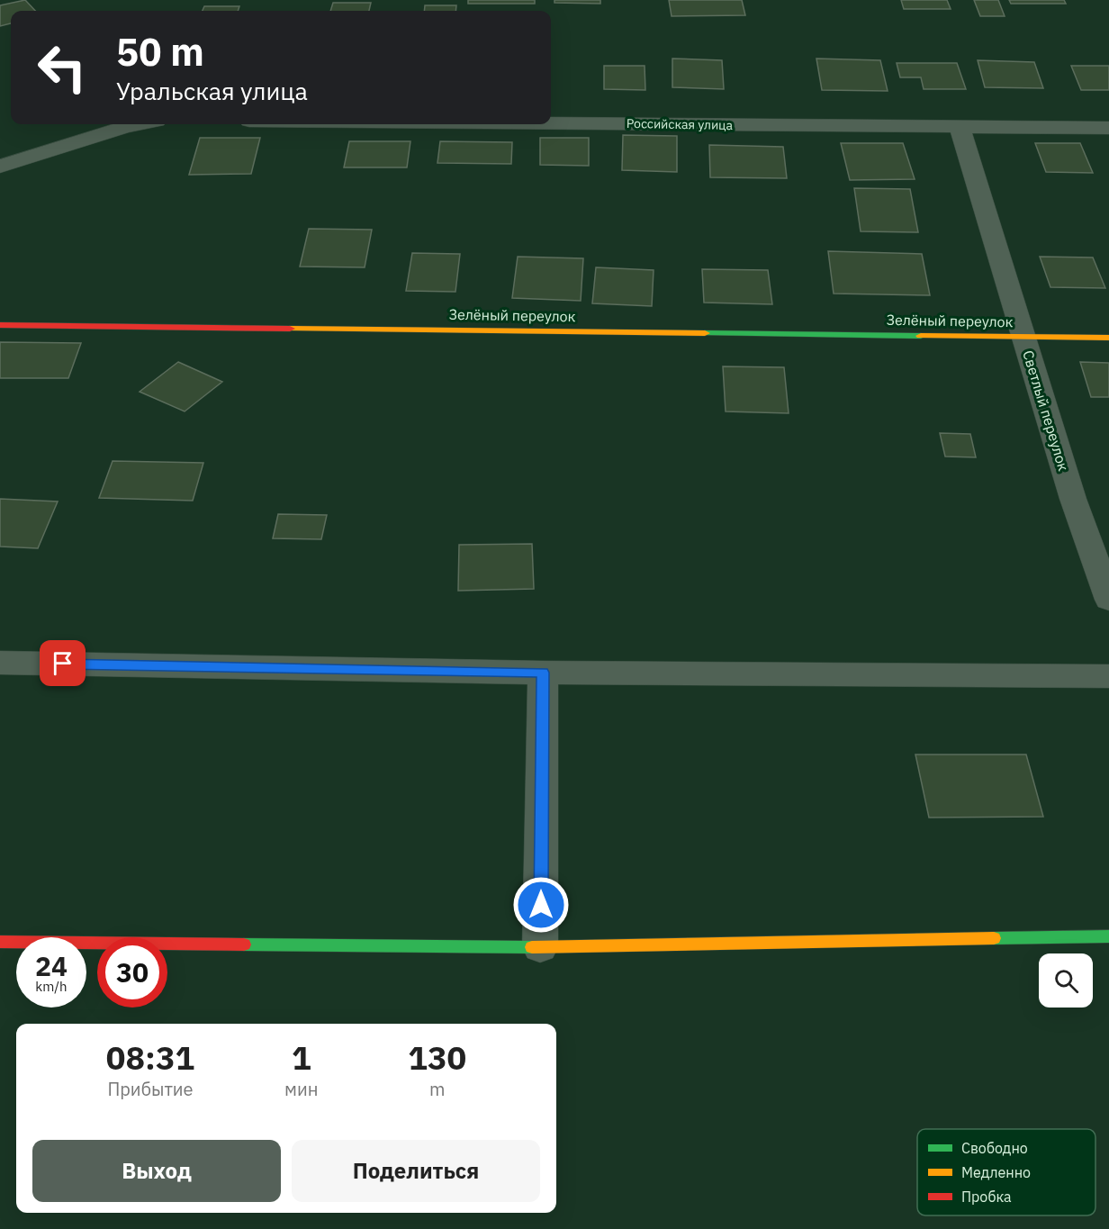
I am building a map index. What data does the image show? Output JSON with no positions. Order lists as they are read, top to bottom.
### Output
{
  "streets": {
    "street": ["Российская улица", "Зелёный переулок", "Светлый переулок"]
  },
  "crossings": [
    ["Российская улица", "Светлый переулок"],
    ["Зелёный переулок", "Светлый переулок"]
  ],
  "legend": ["Свободно", "Медленно", "Пробка"],
  "page": {
    "turn": ["50 m", "Уральская улица"],
    "speed": "24 km/h",
    "limit": "30",
    "eta": [
      "08:31",
      "Прибытие",
      "1",
      "мин",
      "130",
      "m"
    ],
    "buttons": ["Выход", "Поделиться"]
  }
}
